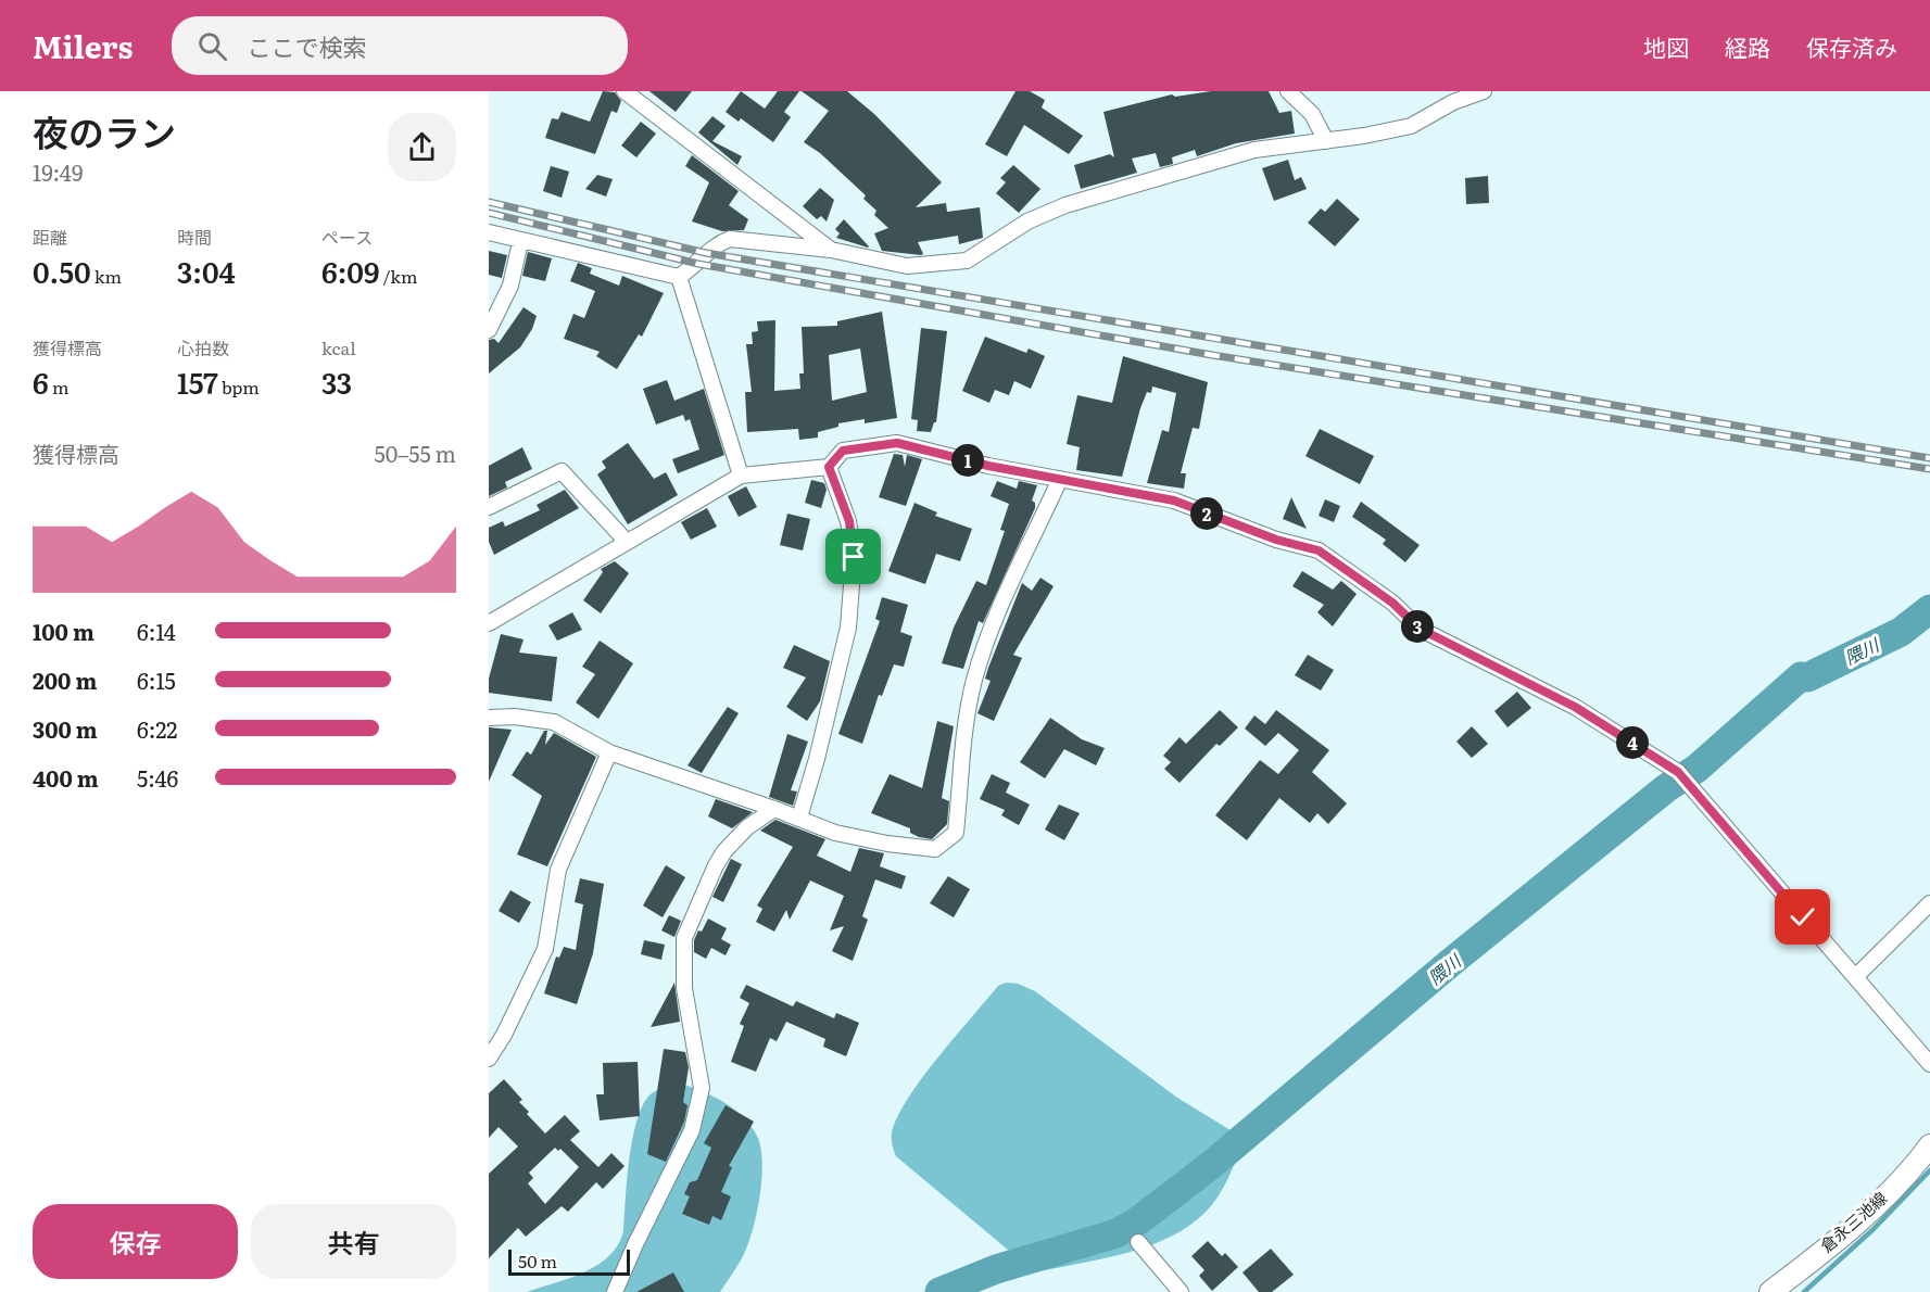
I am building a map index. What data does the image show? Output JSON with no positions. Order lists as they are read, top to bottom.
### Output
{
  "streets": {
    "main road": ["倉永三池線"]
  },
  "water": ["隈川"],
  "scale_bar": "50 m",
  "page": {
    "header": "Milers",
    "search": "ここで検索",
    "nav": ["地図", "経路", "保存済み"],
    "heading": ["夜のラン", "19:49"],
    "stats": [
      ["距離", "0.50 km"],
      ["時間", "3:04"],
      ["ペース", "6:09 /km"],
      ["獲得標高", "6 m"],
      ["心拍数", "157 bpm"],
      ["kcal", "33"]
    ],
    "chart": ["獲得標高", "50–55 m"],
    "pins": [
      "1",
      "2",
      "3",
      "4"
    ],
    "list": [
      {
        "name": "100 m",
        "note": "6:14"
      },
      {
        "name": "200 m",
        "note": "6:15"
      },
      {
        "name": "300 m",
        "note": "6:22"
      },
      {
        "name": "400 m",
        "note": "5:46"
      }
    ],
    "buttons": ["保存", "共有"],
    "scale": "50 m"
  }
}
